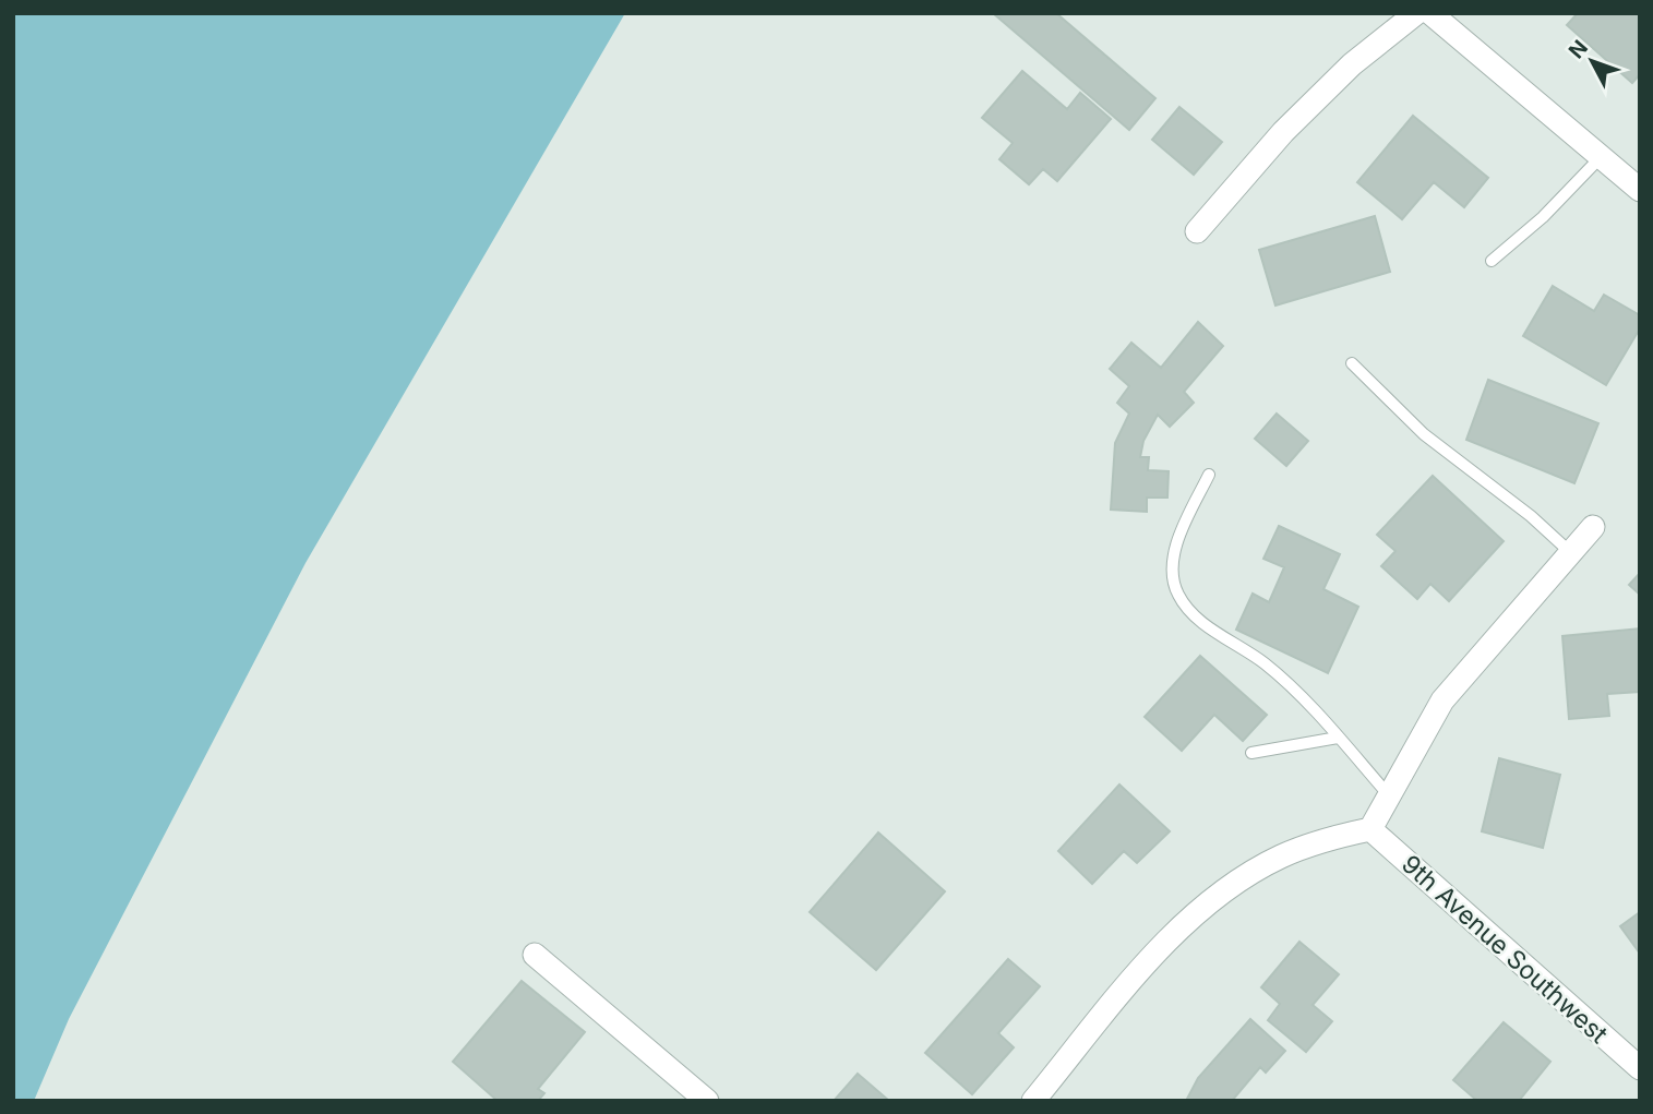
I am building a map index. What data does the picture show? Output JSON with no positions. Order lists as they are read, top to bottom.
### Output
{
  "streets": {
    "street": ["9th Avenue Southwest"]
  },
  "north": "top left"
}
